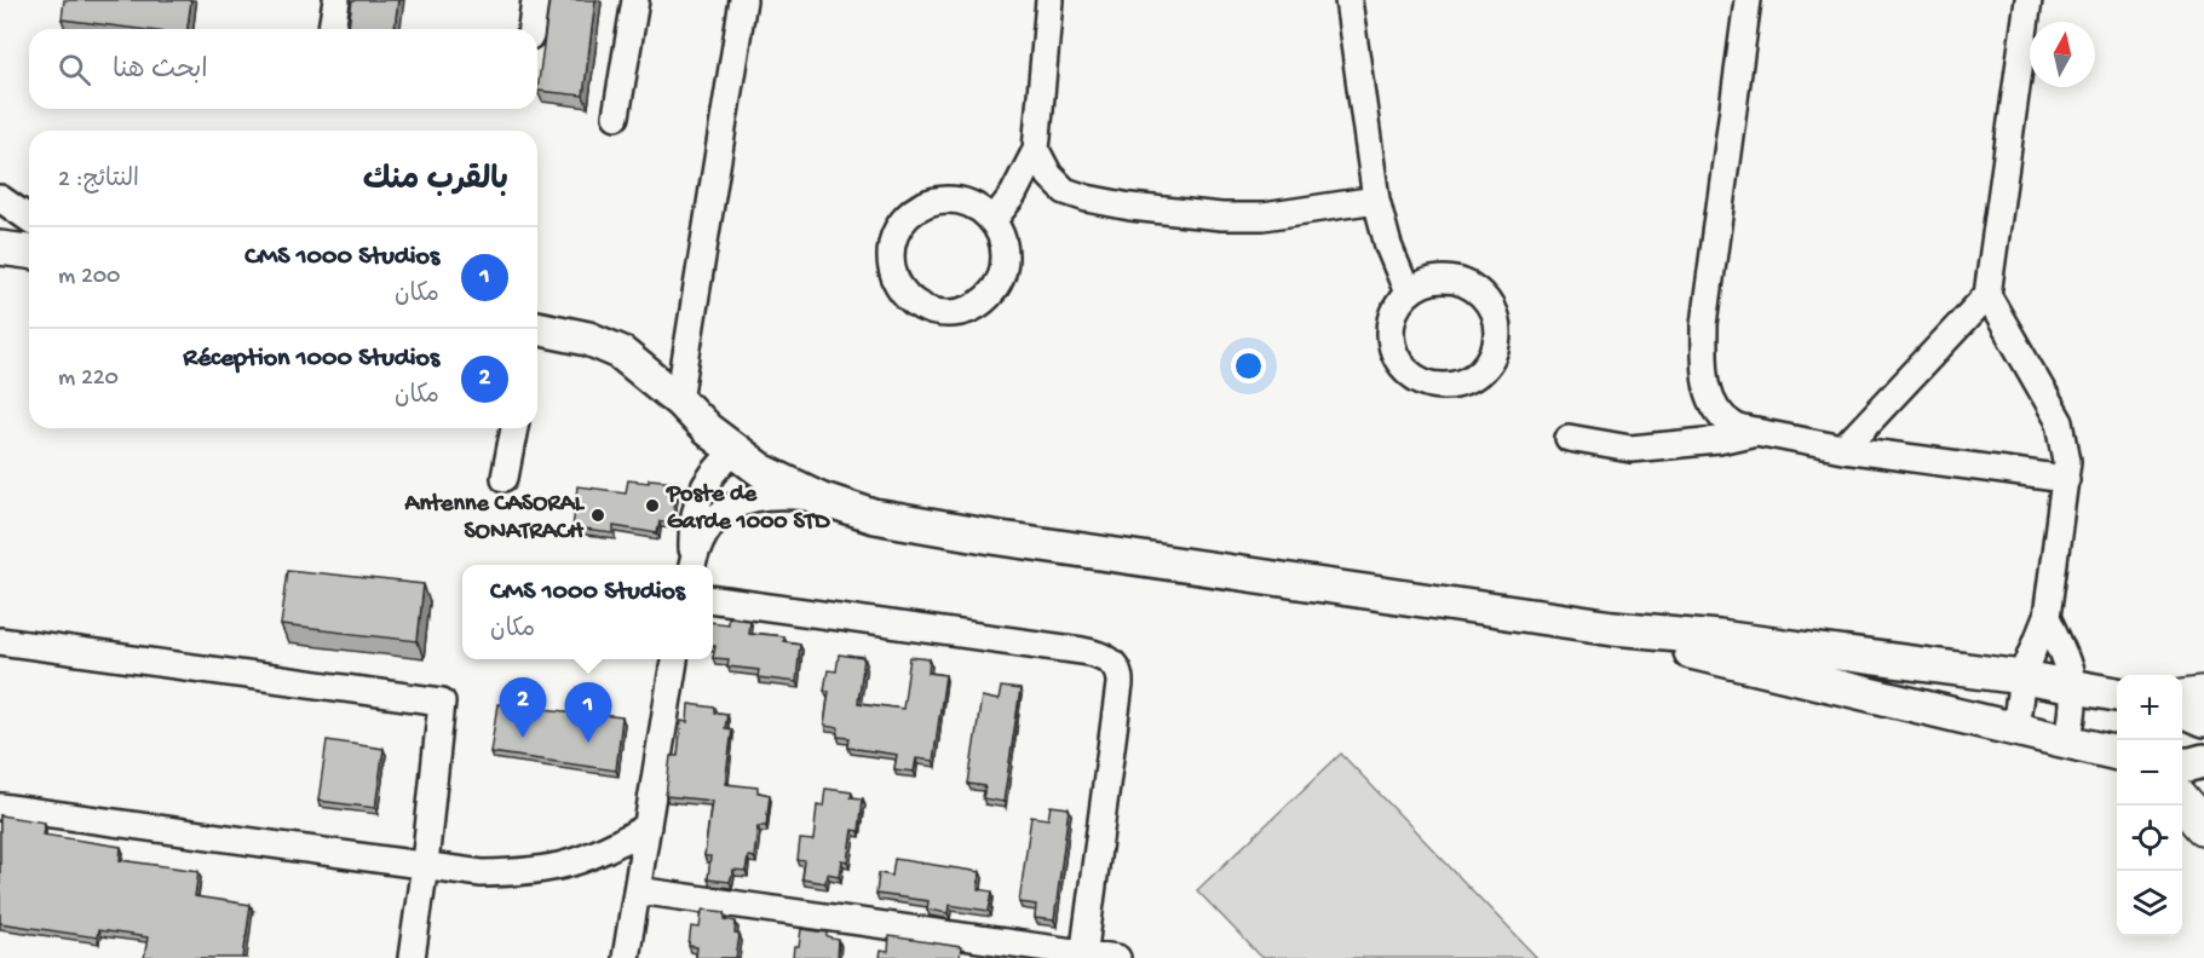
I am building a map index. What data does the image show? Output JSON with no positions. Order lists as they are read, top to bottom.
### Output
{
  "places": ["Poste de Garde 1000 STD", "Antenne CASORAL SONATRACH"],
  "north": "top",
  "page": {
    "search": "ابحث هنا",
    "heading": ["بالقرب منك", "النتائج: 2"],
    "list": [
      {
        "mark": "1",
        "name": "CMS 1000 Studios",
        "note": "مكان",
        "value": "200 m"
      },
      {
        "mark": "2",
        "name": "Réception 1000 Studios",
        "note": "مكان",
        "value": "220 m"
      }
    ],
    "popup": ["CMS 1000 Studios", "مكان"],
    "map_buttons": ["+", "−"],
    "pins": ["2", "1"]
  }
}
